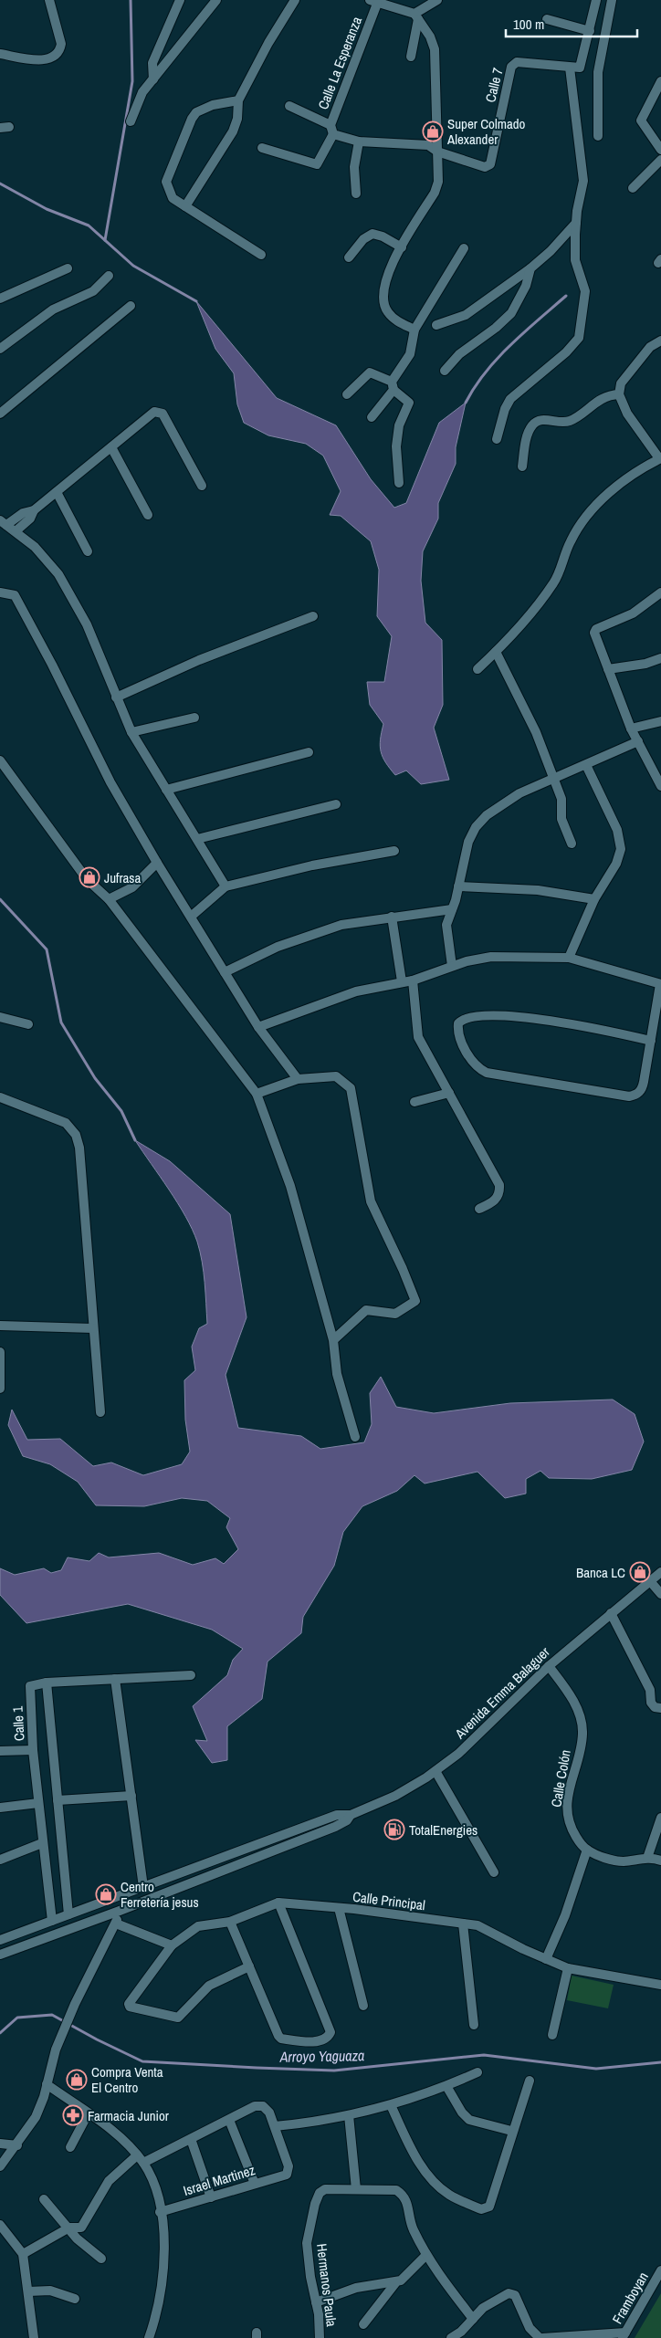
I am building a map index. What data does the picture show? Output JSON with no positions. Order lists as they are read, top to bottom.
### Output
{
  "streets": {
    "street": [
      "Calle La Esperanza",
      "Calle 7",
      "Avenida Emma Balaguer",
      "Calle 1",
      "Calle Colón",
      "Calle Principal",
      "Israel Martinez",
      "Hermanos Paula",
      "Framboyan"
    ]
  },
  "crossings": [
    ["Avenida Emma Balaguer", "Calle 1"],
    ["Avenida Emma Balaguer", "Calle Colón"]
  ],
  "water": ["Arroyo Yaguaza"],
  "places": {
    "shop": [
      "Super Colmado Alexander",
      "Jufrasa",
      "Banca LC",
      "Centro Ferretería jesus",
      "Compra Venta El Centro"
    ],
    "fuel station": ["TotalEnergies"],
    "pharmacy": ["Farmacia Junior"]
  },
  "scale_bar": "100 m"
}
